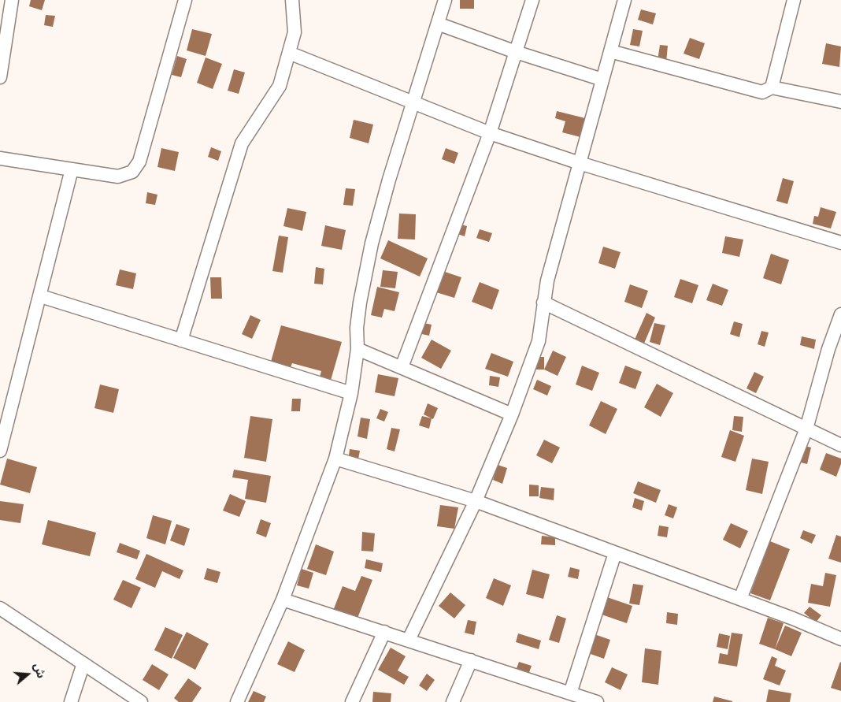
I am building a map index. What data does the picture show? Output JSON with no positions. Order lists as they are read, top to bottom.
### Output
{
  "north": "right"
}
